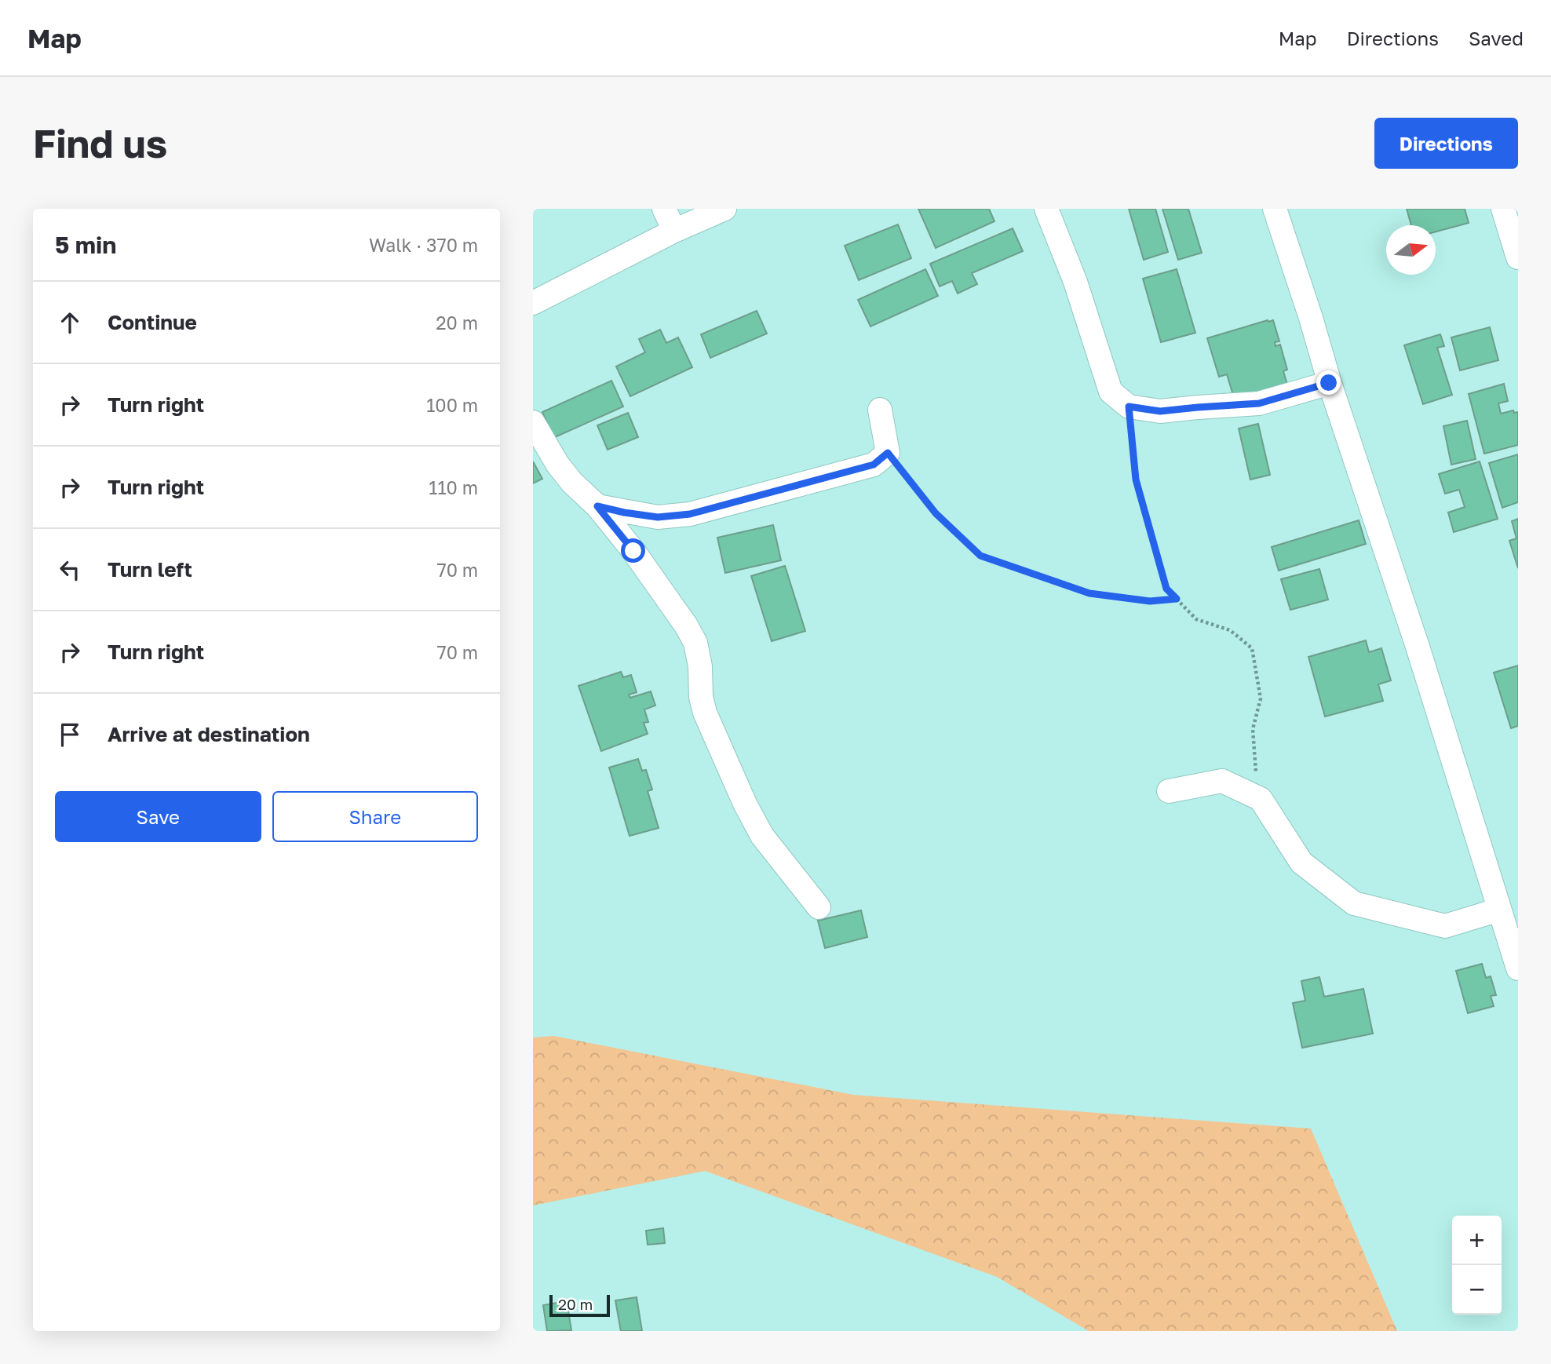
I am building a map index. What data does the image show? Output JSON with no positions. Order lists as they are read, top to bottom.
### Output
{
  "scale_bar": "20 m",
  "north": "right",
  "page": {
    "header": "Map",
    "nav": ["Map", "Directions", "Saved"],
    "buttons": [
      "Directions",
      ["Save", "Share"]
    ],
    "title": "Find us",
    "heading": ["5 min", "Walk · 370 m"],
    "list": [
      ["Continue", "20 m"],
      ["Turn right", "100 m"],
      ["Turn right", "110 m"],
      ["Turn left", "70 m"],
      ["Turn right", "70 m"],
      "Arrive at destination"
    ],
    "map_buttons": ["+", "−"],
    "scale": "20 m"
  }
}
